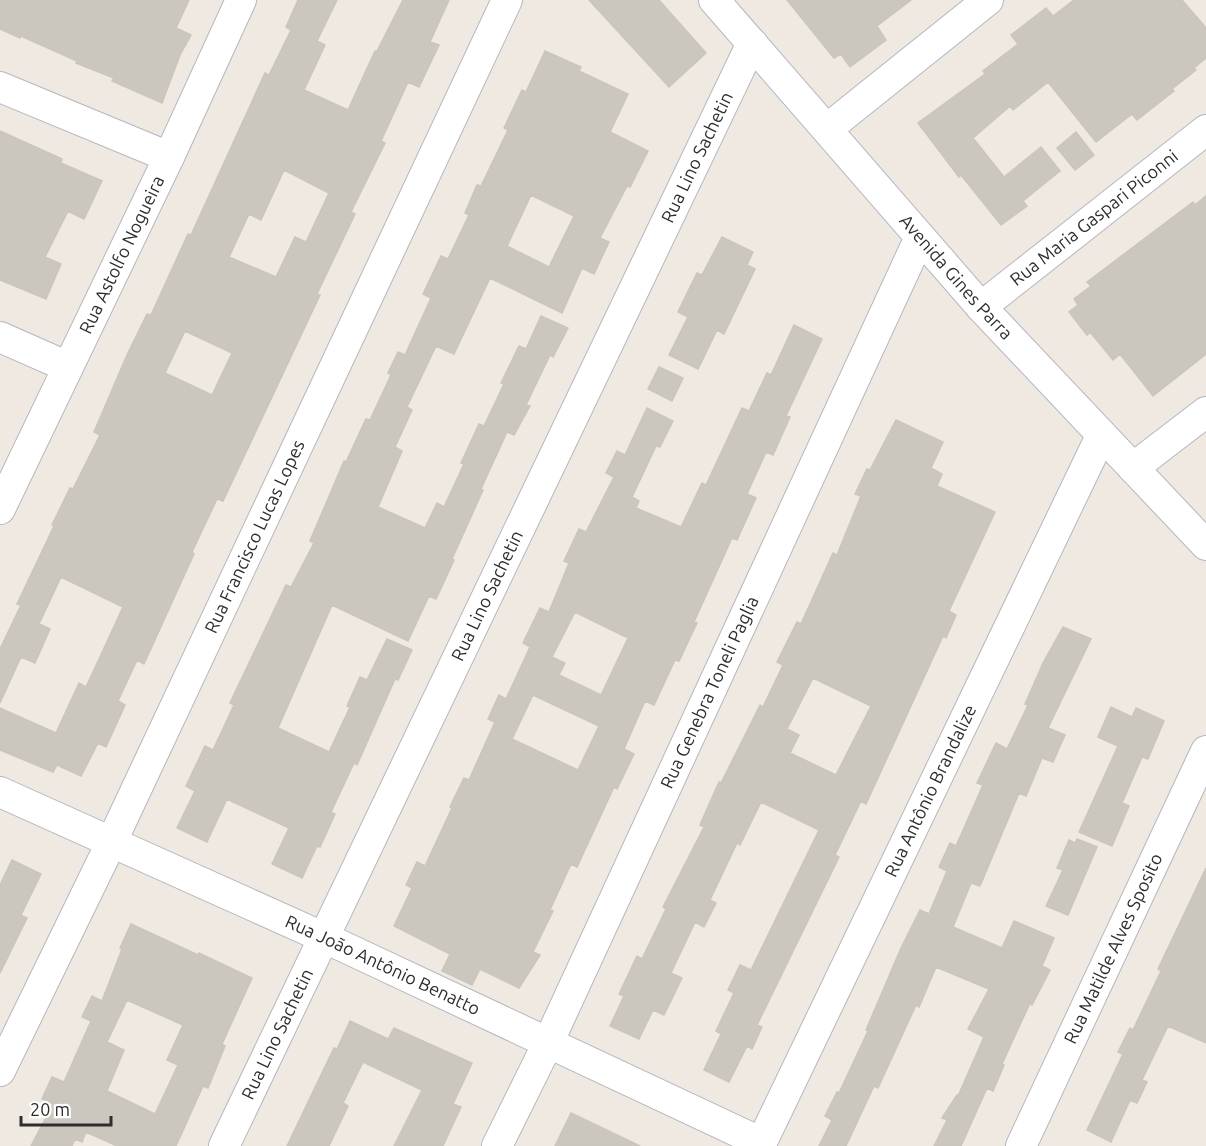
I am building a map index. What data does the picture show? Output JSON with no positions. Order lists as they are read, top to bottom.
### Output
{
  "streets": {
    "street": [
      "Rua Lino Sachetin",
      "Rua Maria Gaspari Piconni",
      "Rua Astolfo Nogueira",
      "Avenida Gines Parra",
      "Rua Francisco Lucas Lopes",
      "Rua Genebra Toneli Paglia",
      "Rua Antônio Brandalize",
      "Rua Matilde Alves Sposito",
      "Rua João Antônio Benatto"
    ]
  },
  "crossings": [
    ["Rua Lino Sachetin", "Avenida Gines Parra"],
    ["Rua Lino Sachetin", "Rua João Antônio Benatto"],
    ["Rua Maria Gaspari Piconni", "Avenida Gines Parra"],
    ["Avenida Gines Parra", "Rua Genebra Toneli Paglia"],
    ["Avenida Gines Parra", "Rua Antônio Brandalize"],
    ["Rua Francisco Lucas Lopes", "Rua João Antônio Benatto"],
    ["Rua Genebra Toneli Paglia", "Rua João Antônio Benatto"],
    ["Rua Antônio Brandalize", "Rua João Antônio Benatto"]
  ],
  "scale_bar": "20 m"
}
